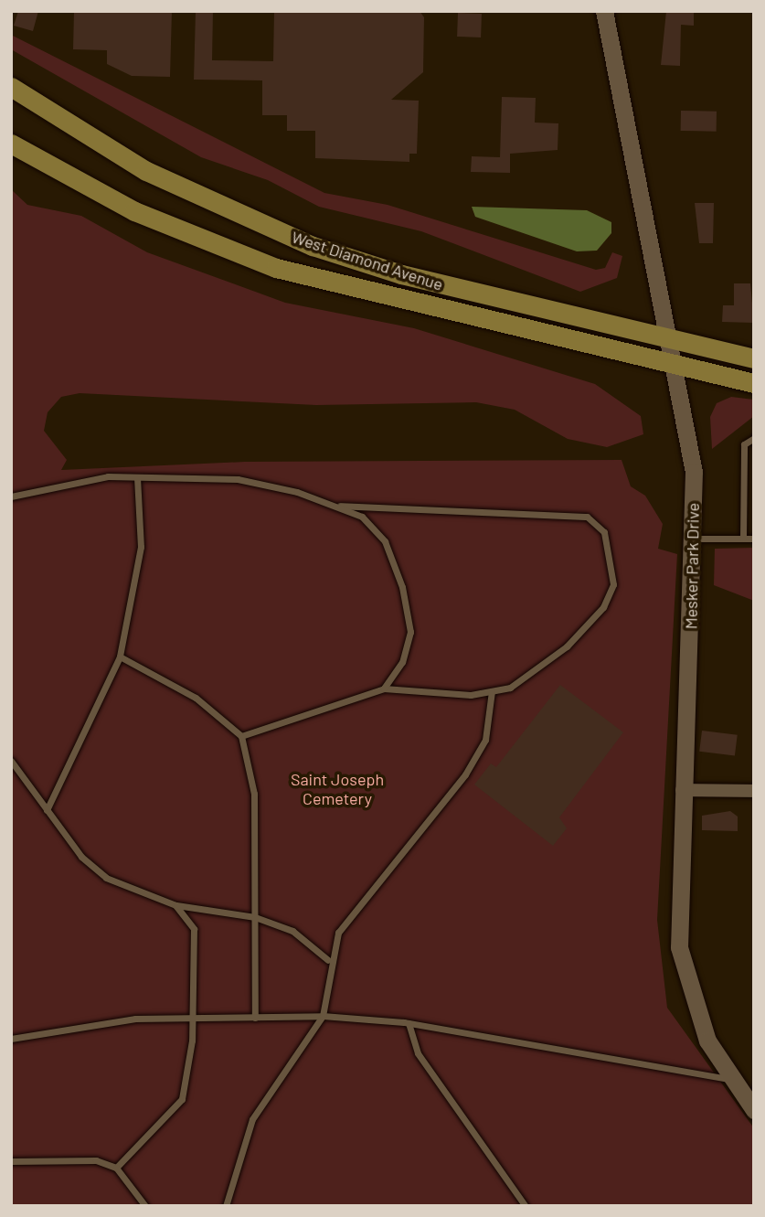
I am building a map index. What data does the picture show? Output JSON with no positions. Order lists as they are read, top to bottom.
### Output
{
  "streets": {
    "main road": ["West Diamond Avenue"],
    "street": ["Mesker Park Drive"]
  },
  "crossings": [
    ["West Diamond Avenue", "Mesker Park Drive"]
  ],
  "parks": ["Saint Joseph Cemetery"]
}
